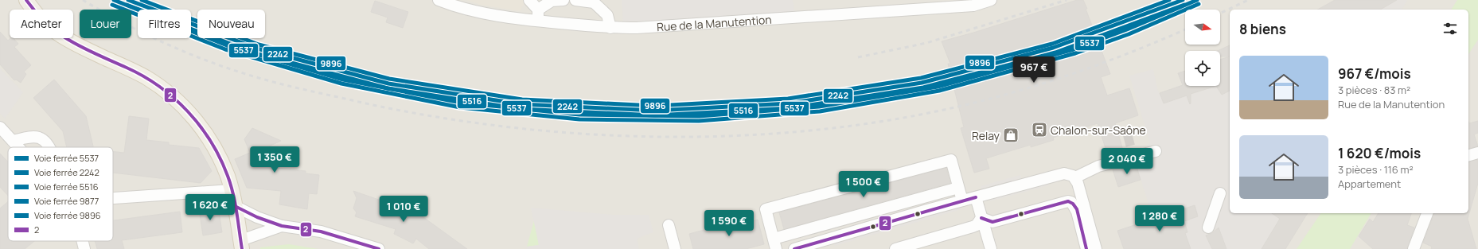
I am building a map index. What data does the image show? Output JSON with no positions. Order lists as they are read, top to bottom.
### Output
{
  "streets": {
    "street": ["Rue de la Manutention"]
  },
  "places": {
    "station": ["Chalon-sur-Saône"],
    "shop": ["Relay"]
  },
  "lines": [
    "rail line 5537",
    "rail line 2242",
    "rail line 9896",
    "transit line 2",
    "rail line 9877",
    "rail line 5516"
  ],
  "legend": [
    "Voie ferrée 5537",
    "Voie ferrée 2242",
    "Voie ferrée 5516",
    "Voie ferrée 9877",
    "Voie ferrée 9896",
    "2"
  ],
  "north": "right",
  "page": {
    "chip": [
      "Acheter",
      "Louer",
      "Filtres",
      "Nouveau"
    ],
    "heading": "8 biens",
    "list": [
      {
        "name": "967 €/mois",
        "note": "3 pièces · 83 m² · Rue de la Manutention"
      },
      {
        "name": "1 620 €/mois",
        "note": "3 pièces · 116 m² · Appartement"
      }
    ],
    "price": [
      "967 €",
      "1 350 €",
      "2 040 €",
      "1 500 €",
      "1 620 €",
      "1 010 €",
      "1 280 €",
      "1 590 €"
    ]
  }
}
